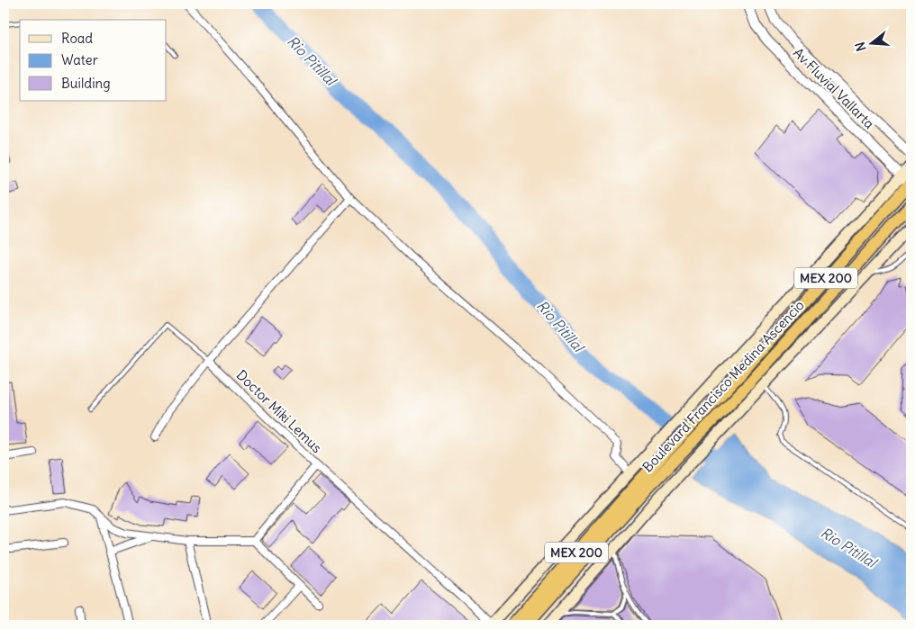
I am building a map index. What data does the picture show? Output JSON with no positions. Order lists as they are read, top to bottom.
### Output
{
  "streets": {
    "highway": ["MEX 200", "Boulevard Francisco Medina Ascencio"],
    "street": ["Av Fluvial Vallarta", "Doctor Miki Lemus"]
  },
  "crossings": [
    ["Av Fluvial Vallarta", "Boulevard Francisco Medina Ascencio"],
    ["MEX 200", "Boulevard Francisco Medina Ascencio"]
  ],
  "water": ["Rio Pitillal"],
  "legend": ["Road", "Water", "Building"],
  "north": "left"
}
